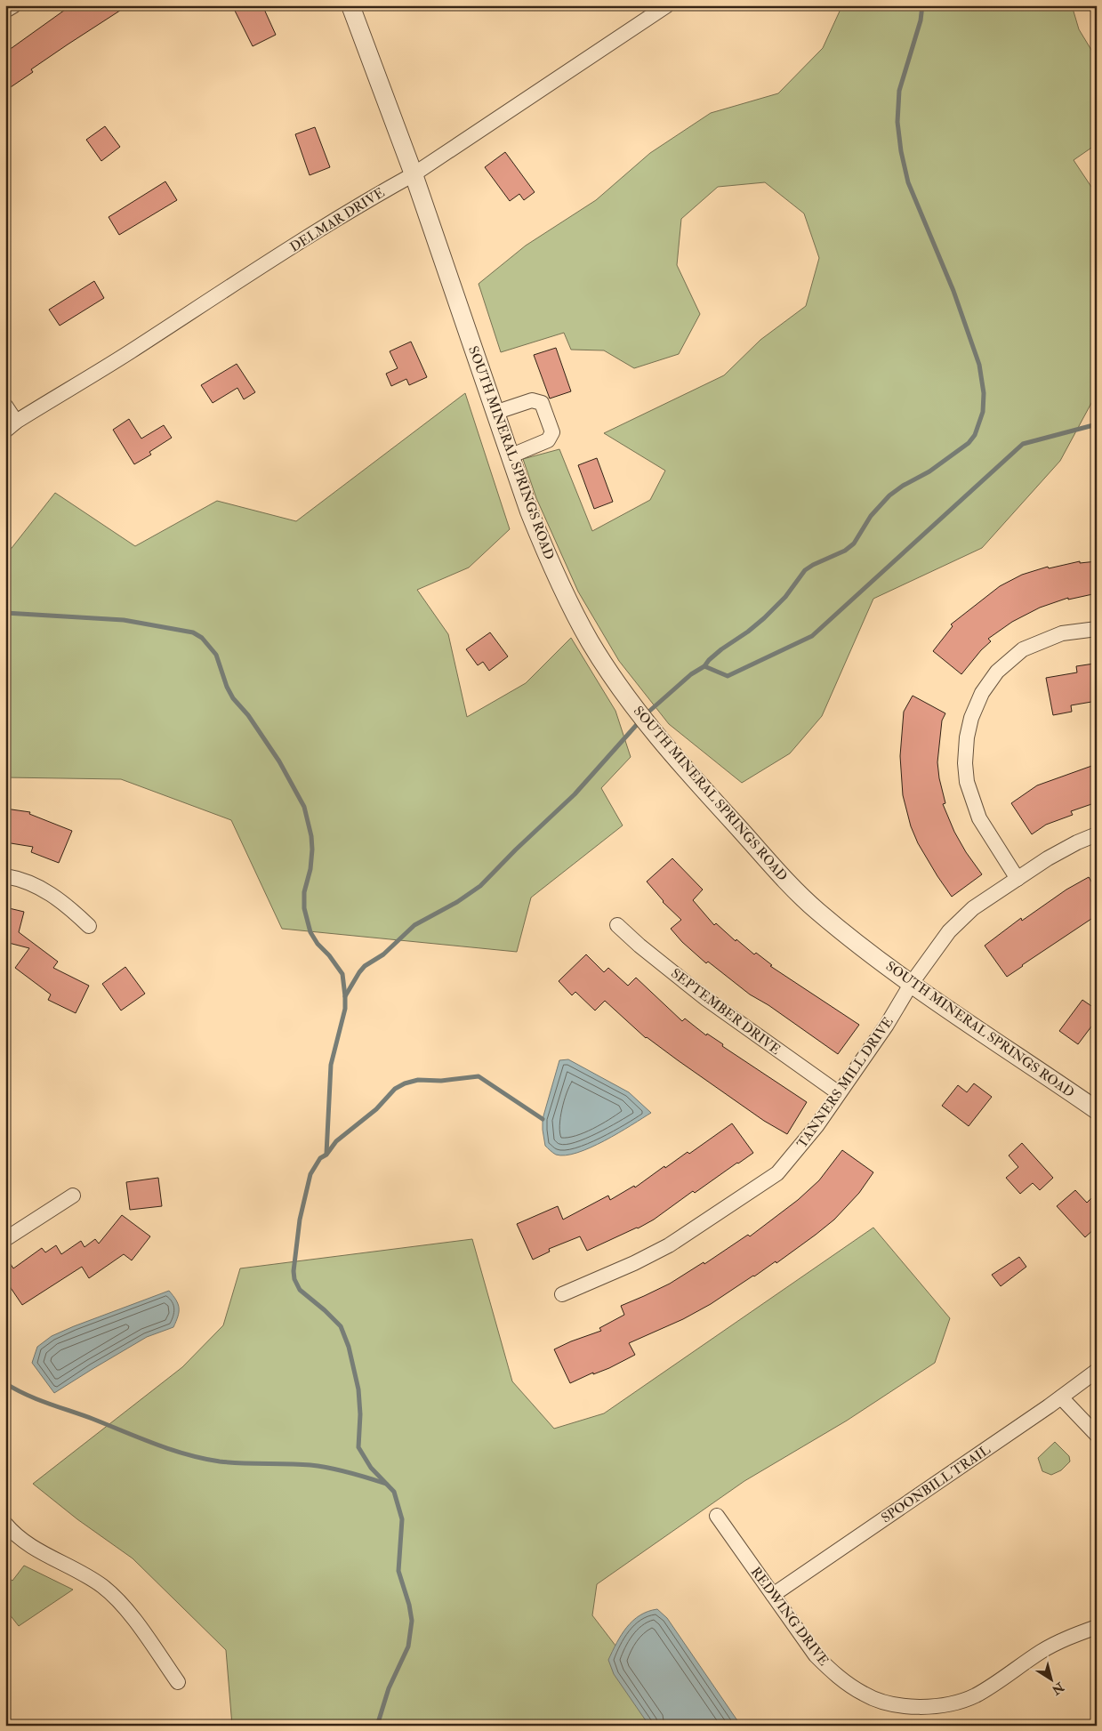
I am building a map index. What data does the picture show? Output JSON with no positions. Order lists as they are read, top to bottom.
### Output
{
  "streets": {
    "street": [
      "DELMAR DRIVE",
      "SOUTH MINERAL SPRINGS ROAD",
      "SEPTEMBER DRIVE",
      "TANNERS MILL DRIVE",
      "SPOONBILL TRAIL",
      "REDWING DRIVE"
    ]
  },
  "crossings": [
    ["DELMAR DRIVE", "SOUTH MINERAL SPRINGS ROAD"],
    ["SOUTH MINERAL SPRINGS ROAD", "TANNERS MILL DRIVE"],
    ["SEPTEMBER DRIVE", "TANNERS MILL DRIVE"],
    ["SPOONBILL TRAIL", "REDWING DRIVE"]
  ],
  "north": "bottom right"
}
